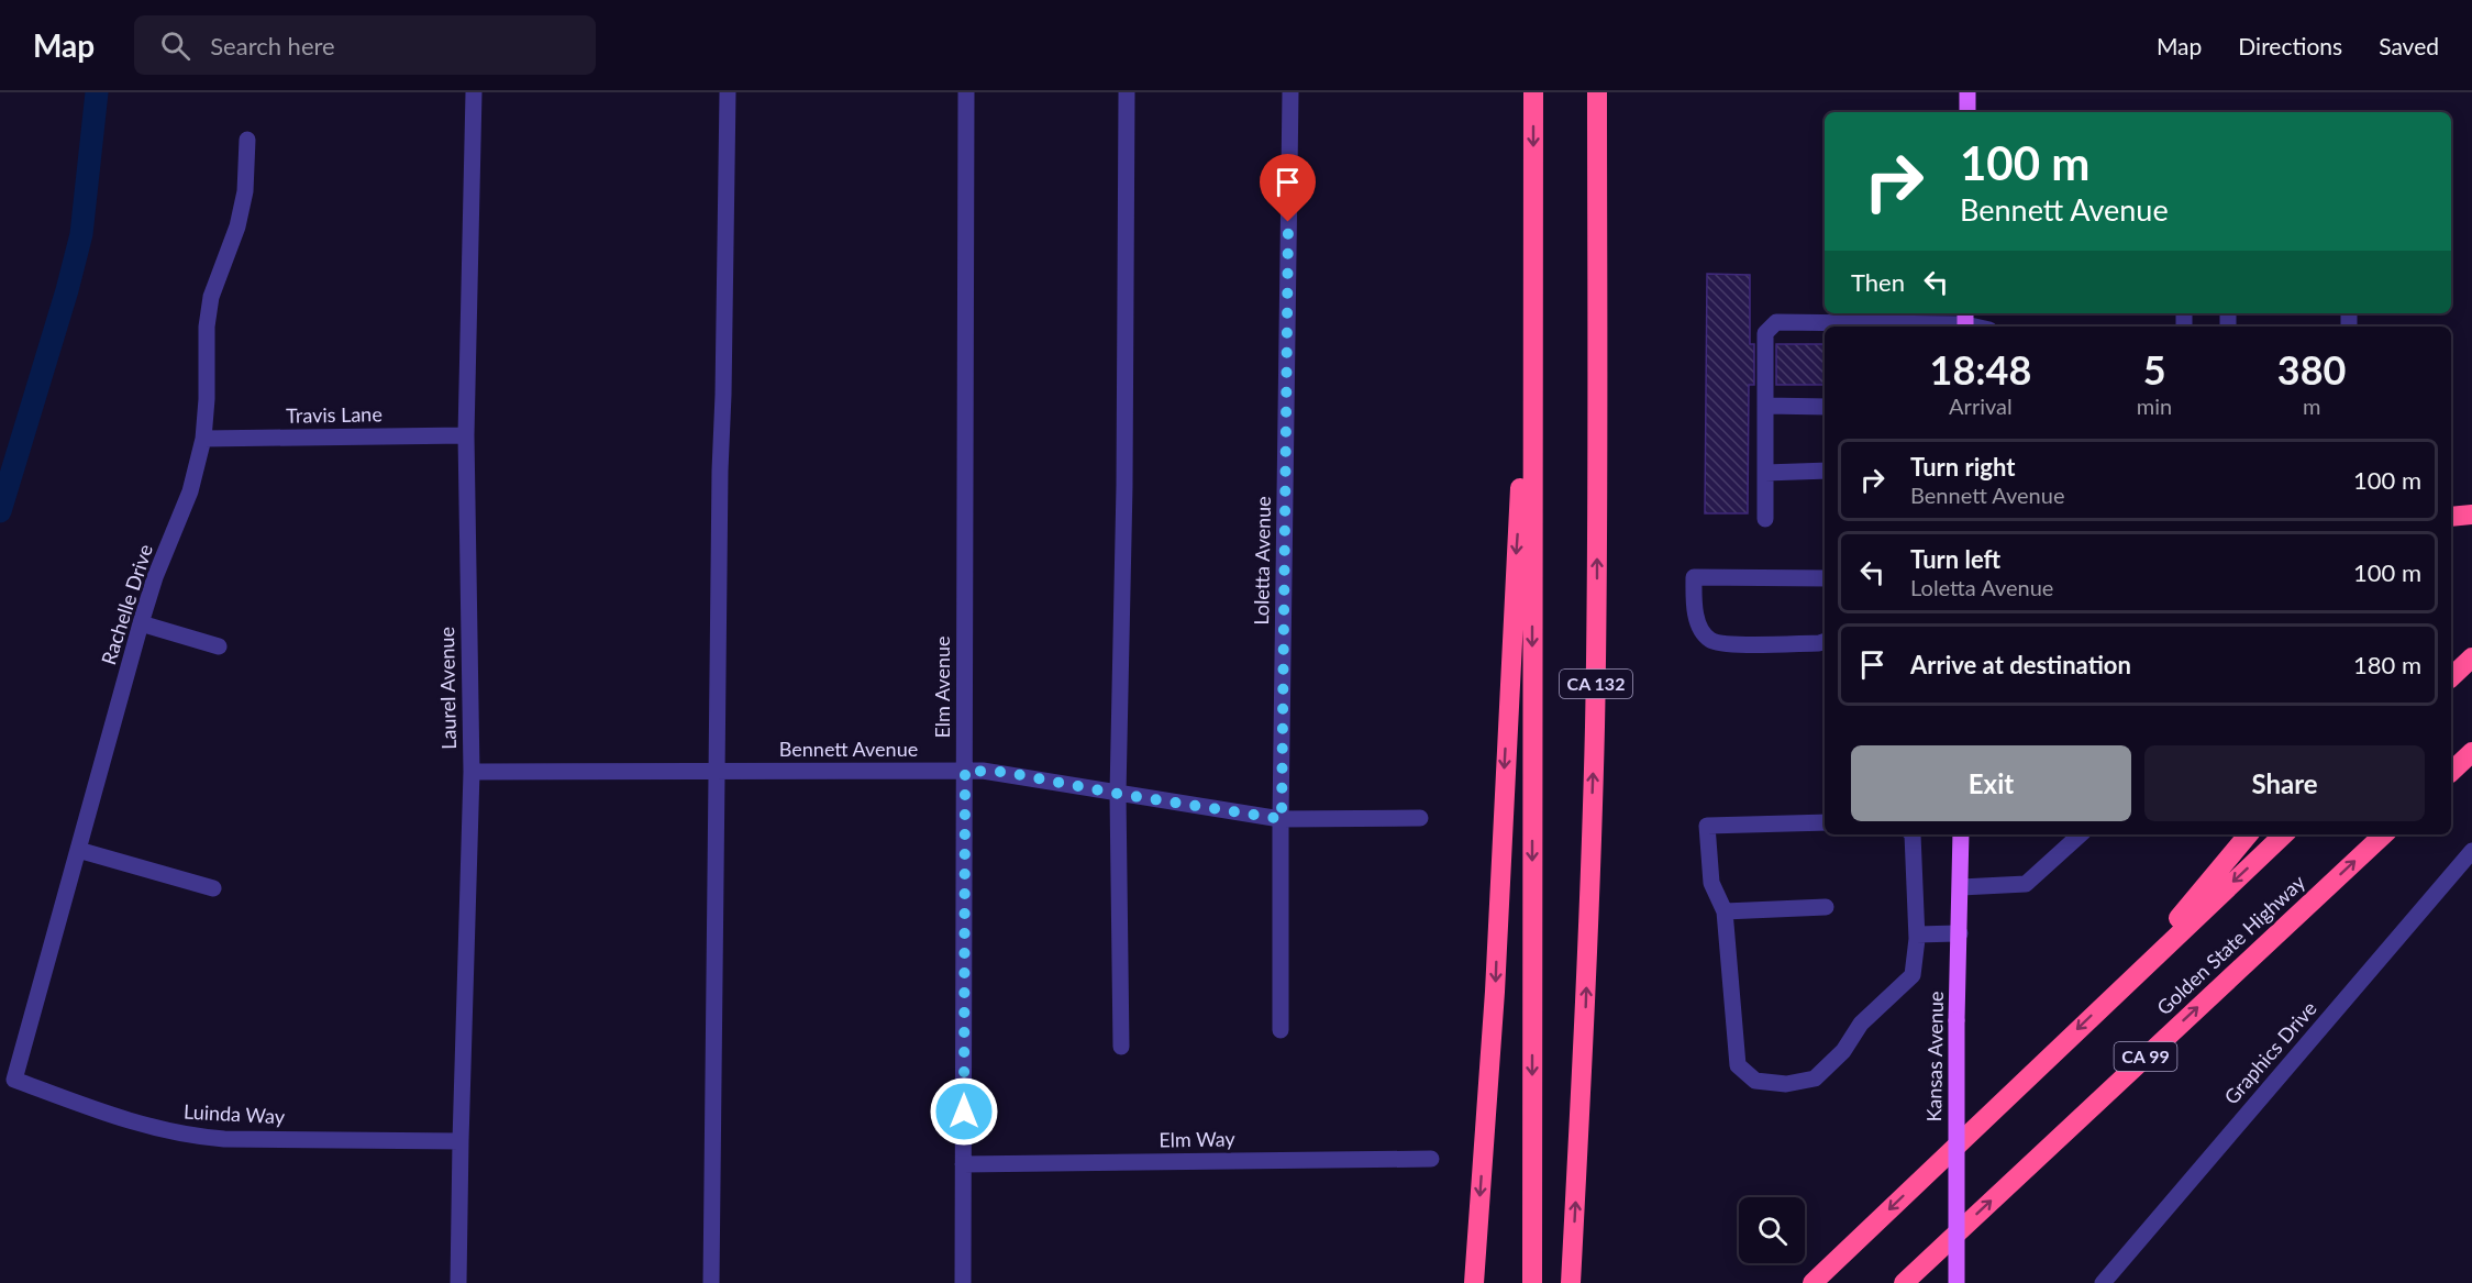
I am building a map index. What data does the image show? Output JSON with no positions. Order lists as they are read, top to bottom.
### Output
{
  "streets": {
    "highway": ["CA 132", "Golden State Highway", "CA 99"],
    "main road": ["Kansas Avenue"],
    "street": [
      "Travis Lane",
      "Loletta Avenue",
      "Rachelle Drive",
      "Elm Avenue",
      "Laurel Avenue",
      "Bennett Avenue",
      "Graphics Drive",
      "Luinda Way",
      "Elm Way"
    ]
  },
  "crossings": [
    ["Travis Lane", "Rachelle Drive"],
    ["Travis Lane", "Laurel Avenue"],
    ["Loletta Avenue", "Bennett Avenue"],
    ["Rachelle Drive", "Luinda Way"],
    ["Elm Avenue", "Bennett Avenue"],
    ["Elm Avenue", "Elm Way"],
    ["Laurel Avenue", "Bennett Avenue"],
    ["Laurel Avenue", "Luinda Way"]
  ],
  "page": {
    "header": "Map",
    "search": "Search here",
    "nav": ["Map", "Directions", "Saved"],
    "turn": ["100 m", "Bennett Avenue"],
    "then": "Then",
    "eta": [
      "18:48",
      "Arrival",
      "5",
      "min",
      "380",
      "m"
    ],
    "list": [
      {
        "name": "Turn right",
        "note": "Bennett Avenue",
        "value": "100 m"
      },
      {
        "name": "Turn left",
        "note": "Loletta Avenue",
        "value": "100 m"
      },
      {
        "name": "Arrive at destination",
        "value": "180 m"
      }
    ],
    "buttons": ["Exit", "Share"]
  }
}
